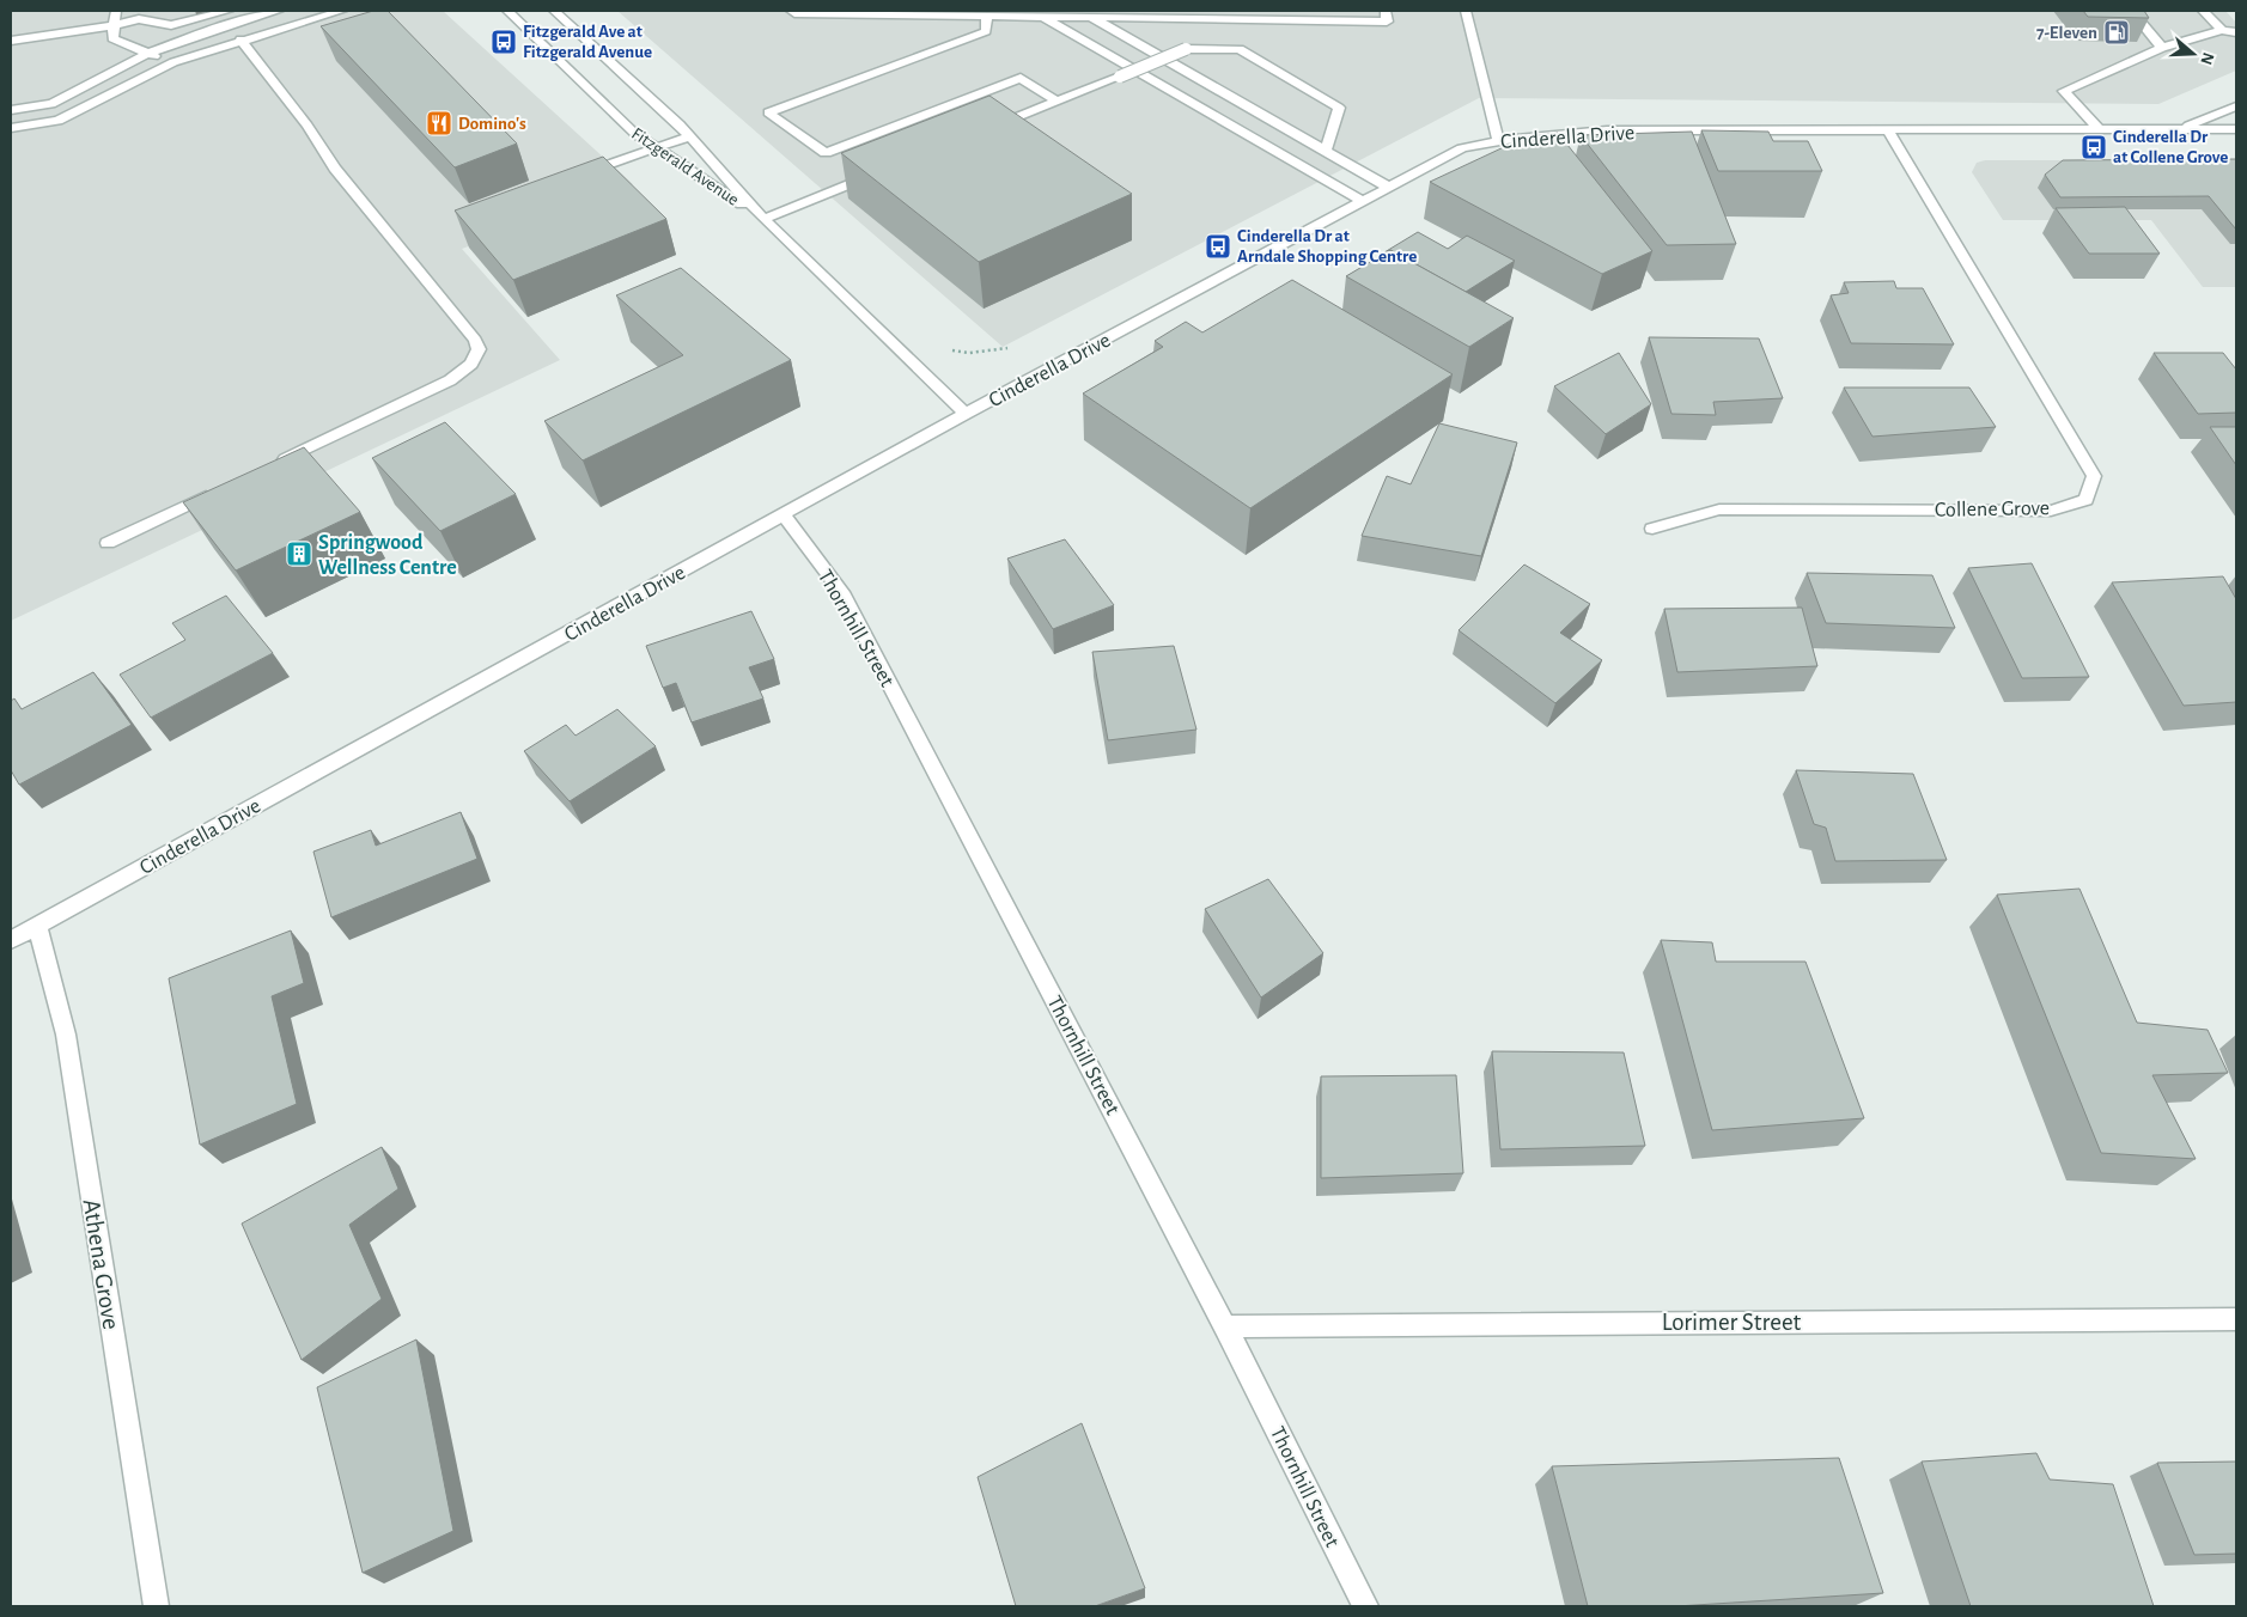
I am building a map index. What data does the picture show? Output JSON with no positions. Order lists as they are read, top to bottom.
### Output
{
  "streets": {
    "street": [
      "Cinderella Drive",
      "Fitzgerald Avenue",
      "Collene Grove",
      "Thornhill Street",
      "Athena Grove",
      "Lorimer Street"
    ]
  },
  "crossings": [
    ["Cinderella Drive", "Fitzgerald Avenue"],
    ["Cinderella Drive", "Collene Grove"],
    ["Cinderella Drive", "Thornhill Street"],
    ["Cinderella Drive", "Athena Grove"],
    ["Thornhill Street", "Lorimer Street"]
  ],
  "places": {
    "fuel station": ["7-Eleven"],
    "bus stop": ["Fitzgerald Ave at Fitzgerald Avenue", "Cinderella Dr at Collene Grove", "Cinderella Dr at Arndale Shopping Centre"],
    "restaurant": ["Domino's"],
    "building": ["Springwood Wellness Centre"]
  },
  "north": "right"
}
